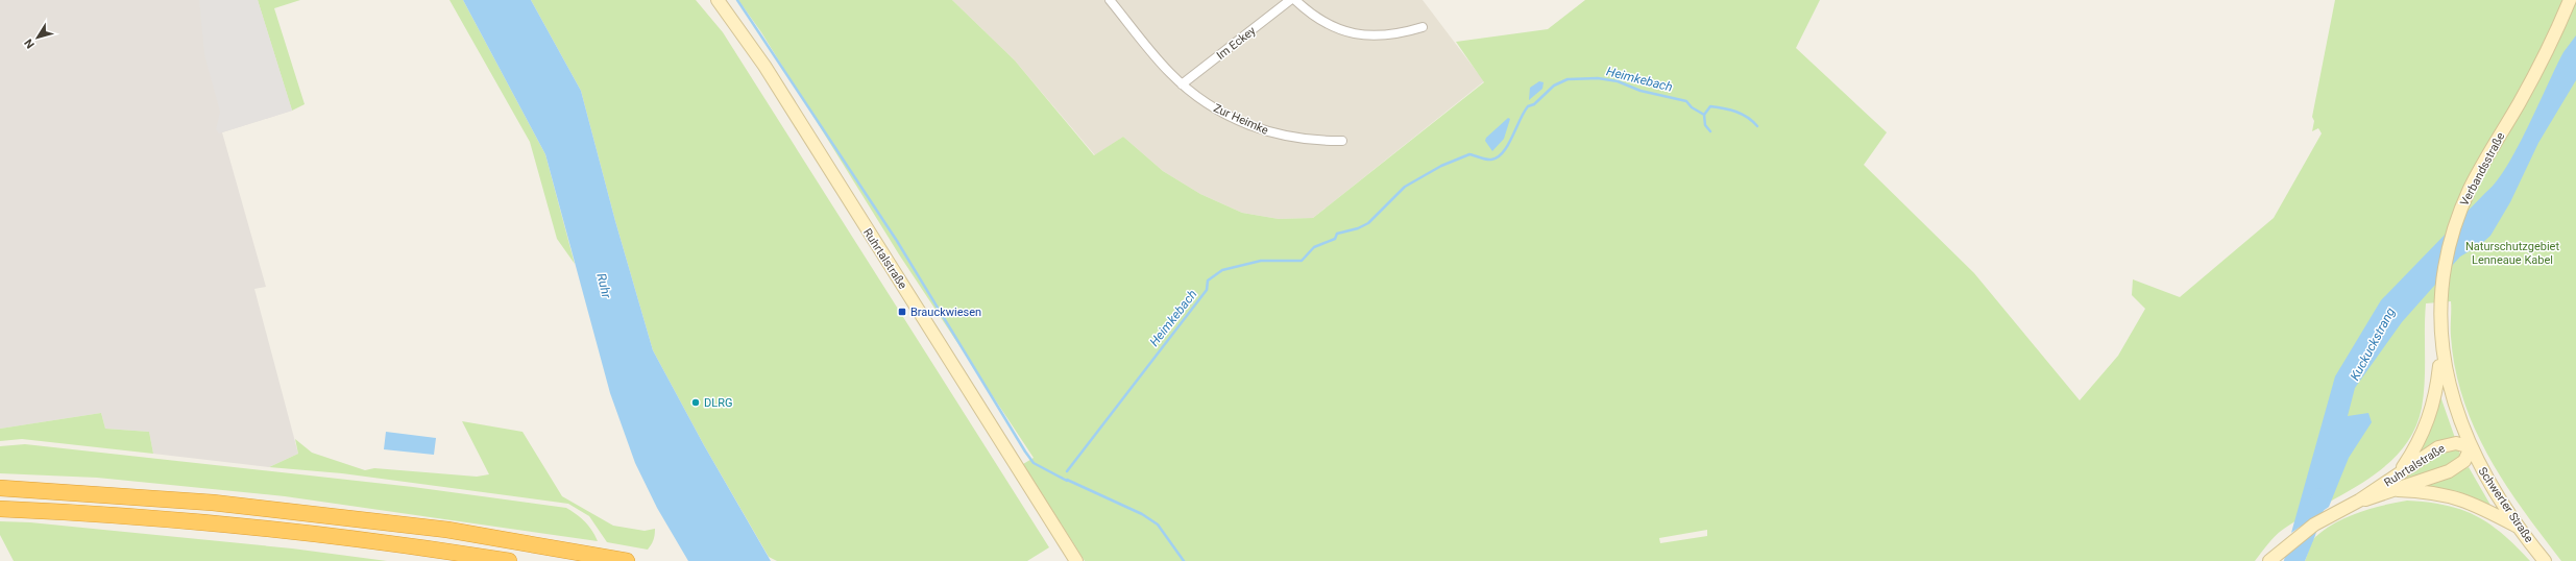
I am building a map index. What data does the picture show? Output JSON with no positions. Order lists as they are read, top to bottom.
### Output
{
  "streets": {
    "main road": ["Verbandsstraße", "Ruhrtalstraße", "Schwerter Straße"],
    "street": ["Im Eckey", "Zur Heimke"]
  },
  "crossings": [
    ["Im Eckey", "Zur Heimke"],
    ["Verbandsstraße", "Ruhrtalstraße"],
    ["Verbandsstraße", "Schwerter Straße"],
    ["Ruhrtalstraße", "Schwerter Straße"]
  ],
  "water": ["Heimkebach", "Ruhr", "Kuckuckstrang"],
  "parks": ["Naturschutzgebiet Lenneaue Kabel"],
  "places": {
    "transit": ["Brauckwiesen"],
    "other": ["DLRG"]
  },
  "north": "bottom left"
}
